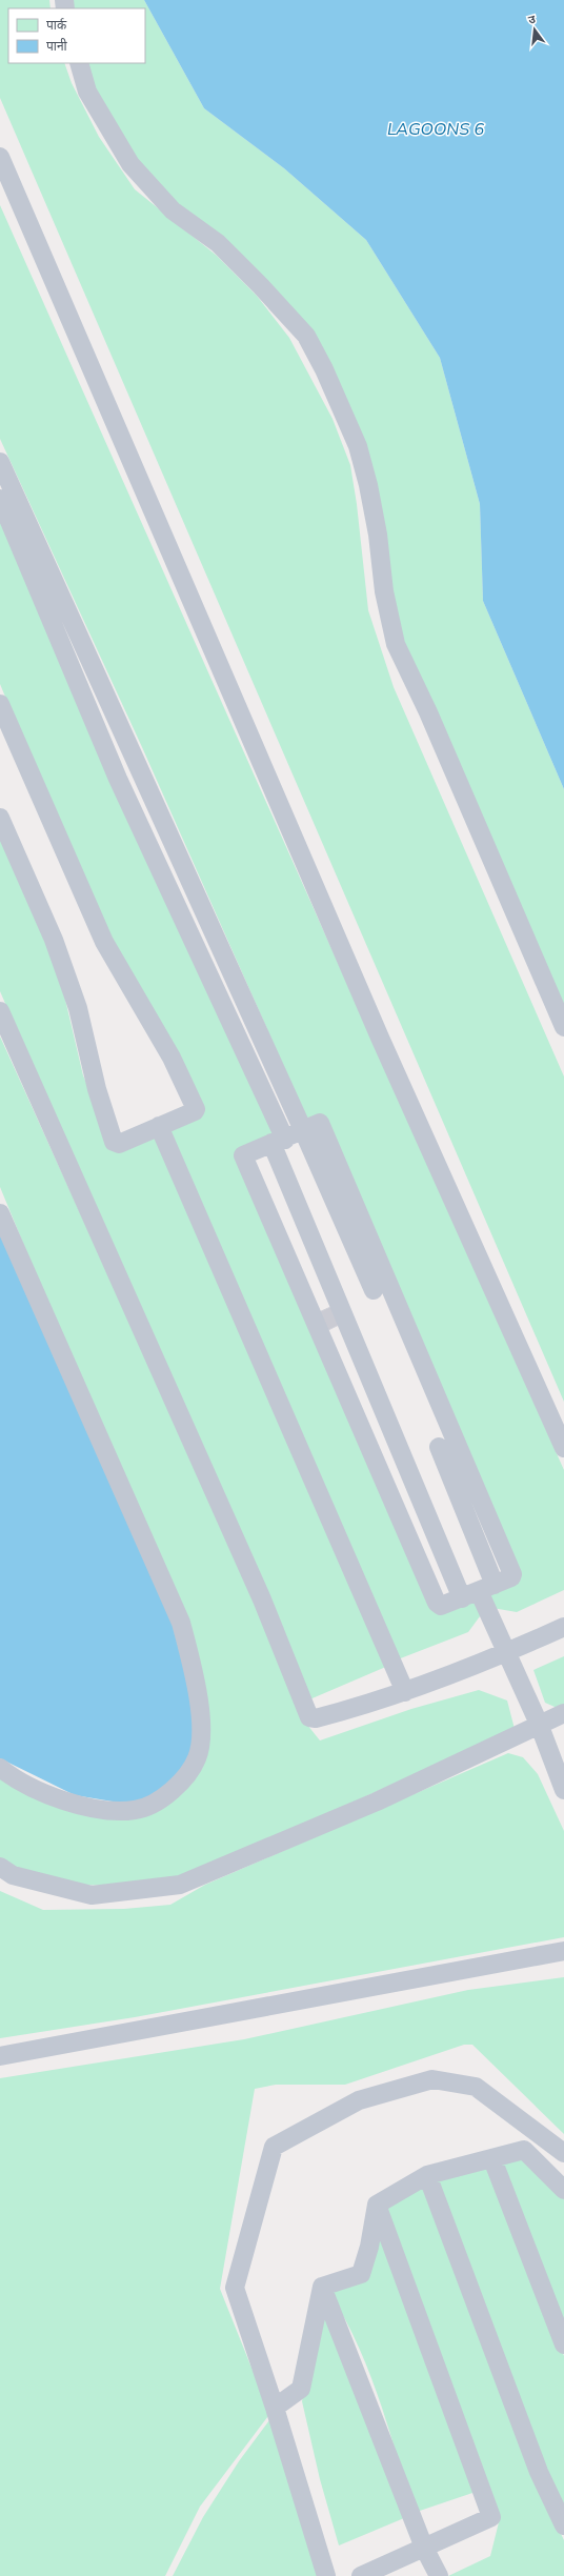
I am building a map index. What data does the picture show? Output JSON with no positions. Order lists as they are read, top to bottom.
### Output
{
  "water": ["LAGOONS 6"],
  "legend": ["पार्क", "पानी"],
  "north": "top"
}
